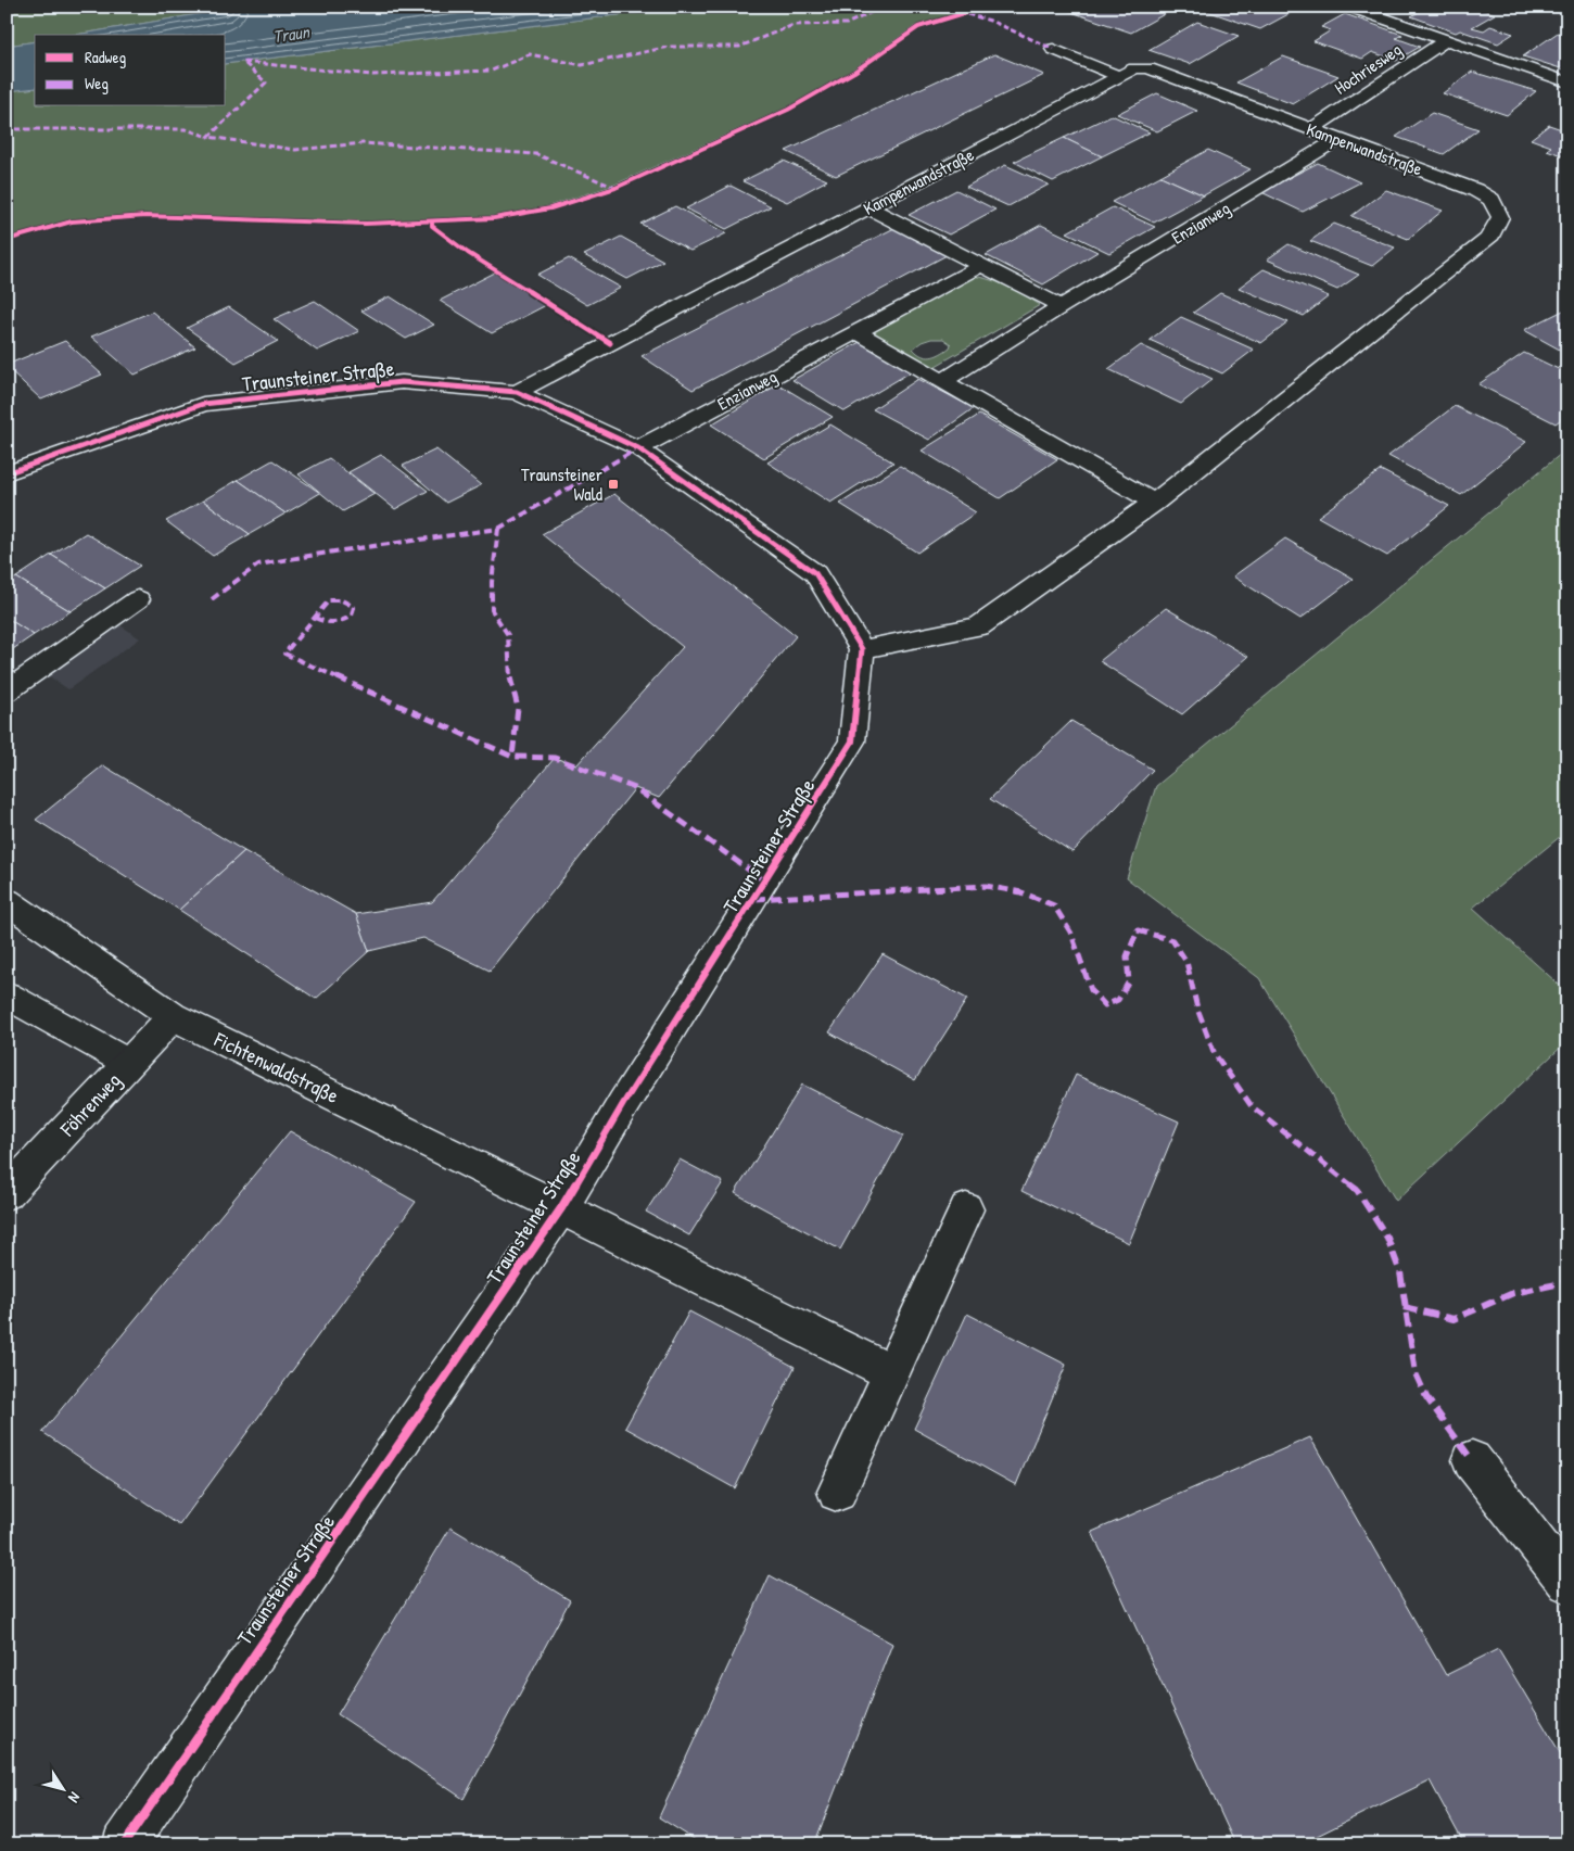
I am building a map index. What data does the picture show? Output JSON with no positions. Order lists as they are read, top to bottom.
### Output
{
  "streets": {
    "street": [
      "Hochriesweg",
      "Kampenwandstraße",
      "Enzianweg",
      "Traunsteiner Straße",
      "Fichtenwaldstraße",
      "Föhrenweg"
    ]
  },
  "crossings": [
    ["Hochriesweg", "Kampenwandstraße"],
    ["Kampenwandstraße", "Enzianweg"],
    ["Kampenwandstraße", "Traunsteiner Straße"],
    ["Enzianweg", "Traunsteiner Straße"],
    ["Traunsteiner Straße", "Fichtenwaldstraße"],
    ["Fichtenwaldstraße", "Föhrenweg"]
  ],
  "water": ["Traun"],
  "places": {
    "transit": ["Traunsteiner Wald"]
  },
  "legend": ["Radweg", "Weg"],
  "north": "bottom right"
}
